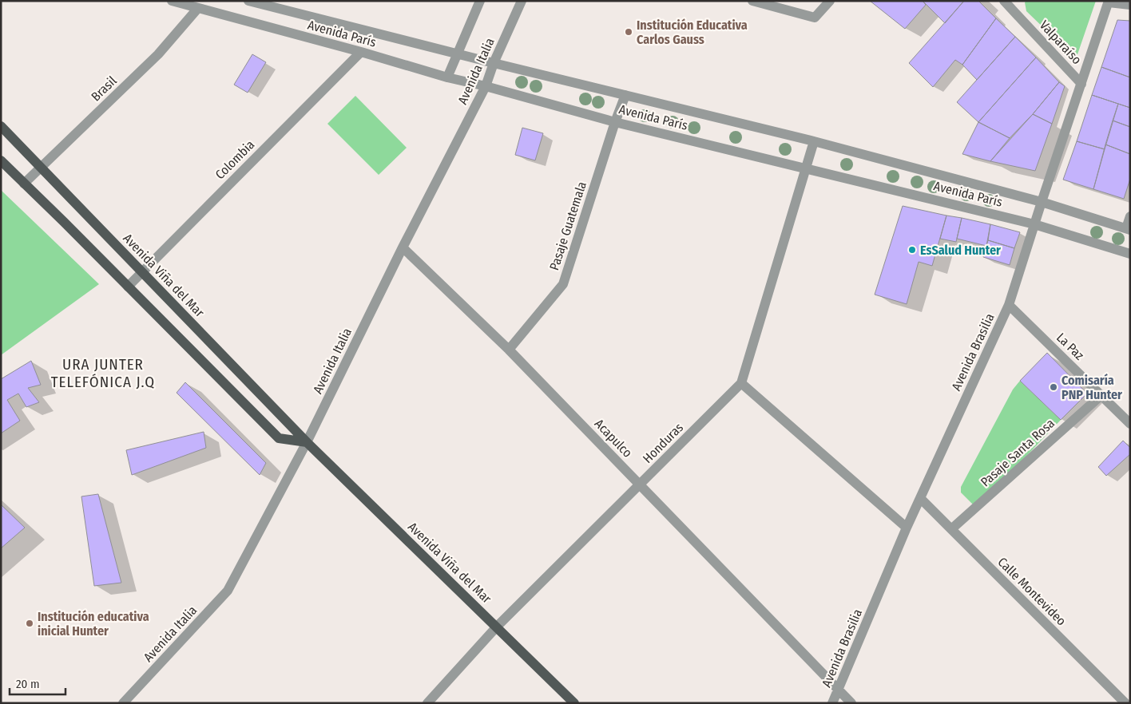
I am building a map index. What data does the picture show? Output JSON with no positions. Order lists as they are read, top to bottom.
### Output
{
  "streets": {
    "main road": ["Avenida Viña del Mar"],
    "street": [
      "Avenida París",
      "Valparaíso",
      "Avenida Italia",
      "Brasil",
      "Colombia",
      "Pasaje Guatemala",
      "La Paz",
      "Avenida Brasilia",
      "Acapulco",
      "Honduras",
      "Pasaje Santa Rosa",
      "Calle Montevideo"
    ]
  },
  "crossings": [
    ["Avenida París", "Avenida Italia"],
    ["Avenida París", "Brasil"],
    ["Avenida París", "Colombia"],
    ["Avenida París", "Pasaje Guatemala"],
    ["Avenida París", "Avenida Brasilia"],
    ["Avenida París", "Honduras"],
    ["Valparaíso", "Avenida Brasilia"],
    ["Avenida Italia", "Avenida Viña del Mar"],
    ["Avenida Italia", "Acapulco"],
    ["Brasil", "Avenida Viña del Mar"],
    ["Colombia", "Avenida Viña del Mar"],
    ["Pasaje Guatemala", "Acapulco"],
    ["Avenida Viña del Mar", "Honduras"],
    ["La Paz", "Avenida Brasilia"],
    ["La Paz", "Pasaje Santa Rosa"],
    ["Avenida Brasilia", "Acapulco"],
    ["Avenida Brasilia", "Calle Montevideo"],
    ["Acapulco", "Honduras"],
    ["Pasaje Santa Rosa", "Calle Montevideo"]
  ],
  "districts": ["URA JUNTER TELEFÓNICA J.Q"],
  "places": [
    "Institución Educativa Carlos Gauss",
    "EsSalud Hunter",
    "Comisaría PNP Hunter",
    "Institución educativa inicial Hunter"
  ],
  "scale_bar": "20 m"
}
